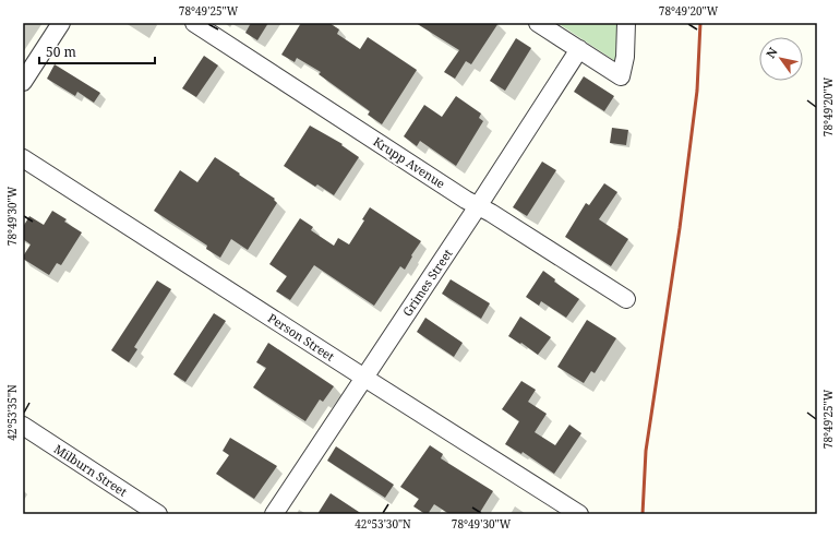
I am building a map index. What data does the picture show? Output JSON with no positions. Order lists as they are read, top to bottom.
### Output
{
  "streets": {
    "street": [
      "Krupp Avenue",
      "Grimes Street",
      "Person Street",
      "Milburn Street"
    ]
  },
  "crossings": [
    ["Krupp Avenue", "Grimes Street"],
    ["Grimes Street", "Person Street"]
  ],
  "scale_bar": "50 m",
  "north": "top left",
  "coordinates": [
    "78°49'25\"W",
    "78°49'20\"W",
    "78°49'30\"W",
    "42°53'35\"N",
    "42°53'30\"N"
  ]
}
